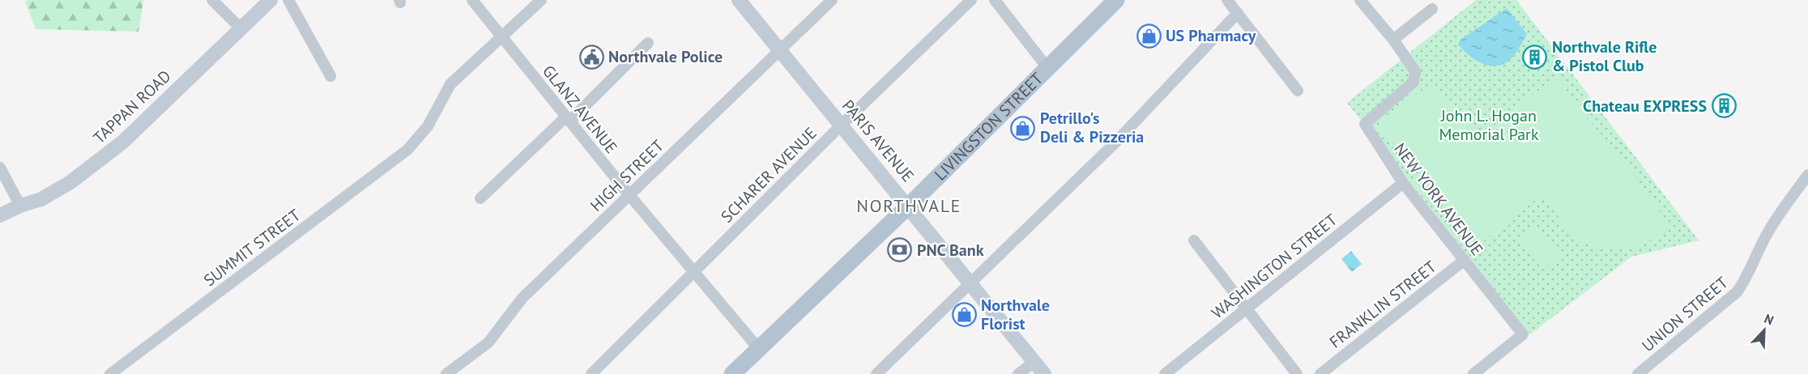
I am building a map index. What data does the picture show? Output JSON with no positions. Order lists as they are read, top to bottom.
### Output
{
  "streets": {
    "main road": ["LIVINGSTON STREET"],
    "street": [
      "TAPPAN ROAD",
      "GLANZ AVENUE",
      "PARIS AVENUE",
      "SCHARER AVENUE",
      "HIGH STREET",
      "NEW YORK AVENUE",
      "SUMMIT STREET",
      "WASHINGTON STREET",
      "FRANKLIN STREET",
      "UNION STREET"
    ]
  },
  "crossings": [
    ["GLANZ AVENUE", "LIVINGSTON STREET"],
    ["GLANZ AVENUE", "SCHARER AVENUE"],
    ["GLANZ AVENUE", "HIGH STREET"],
    ["GLANZ AVENUE", "SUMMIT STREET"],
    ["LIVINGSTON STREET", "PARIS AVENUE"],
    ["PARIS AVENUE", "SCHARER AVENUE"],
    ["PARIS AVENUE", "HIGH STREET"],
    ["NEW YORK AVENUE", "WASHINGTON STREET"],
    ["NEW YORK AVENUE", "FRANKLIN STREET"]
  ],
  "districts": ["NORTHVALE"],
  "parks": ["John L. Hogan Memorial Park"],
  "places": {
    "shop": ["US Pharmacy", "Petrillo's Deli & Pizzeria", "Northvale Florist"],
    "public building": ["Northvale Police"],
    "building": ["Northvale Rifle & Pistol Club", "Chateau EXPRESS"],
    "bank": ["PNC Bank"]
  },
  "north": "top right"
}
